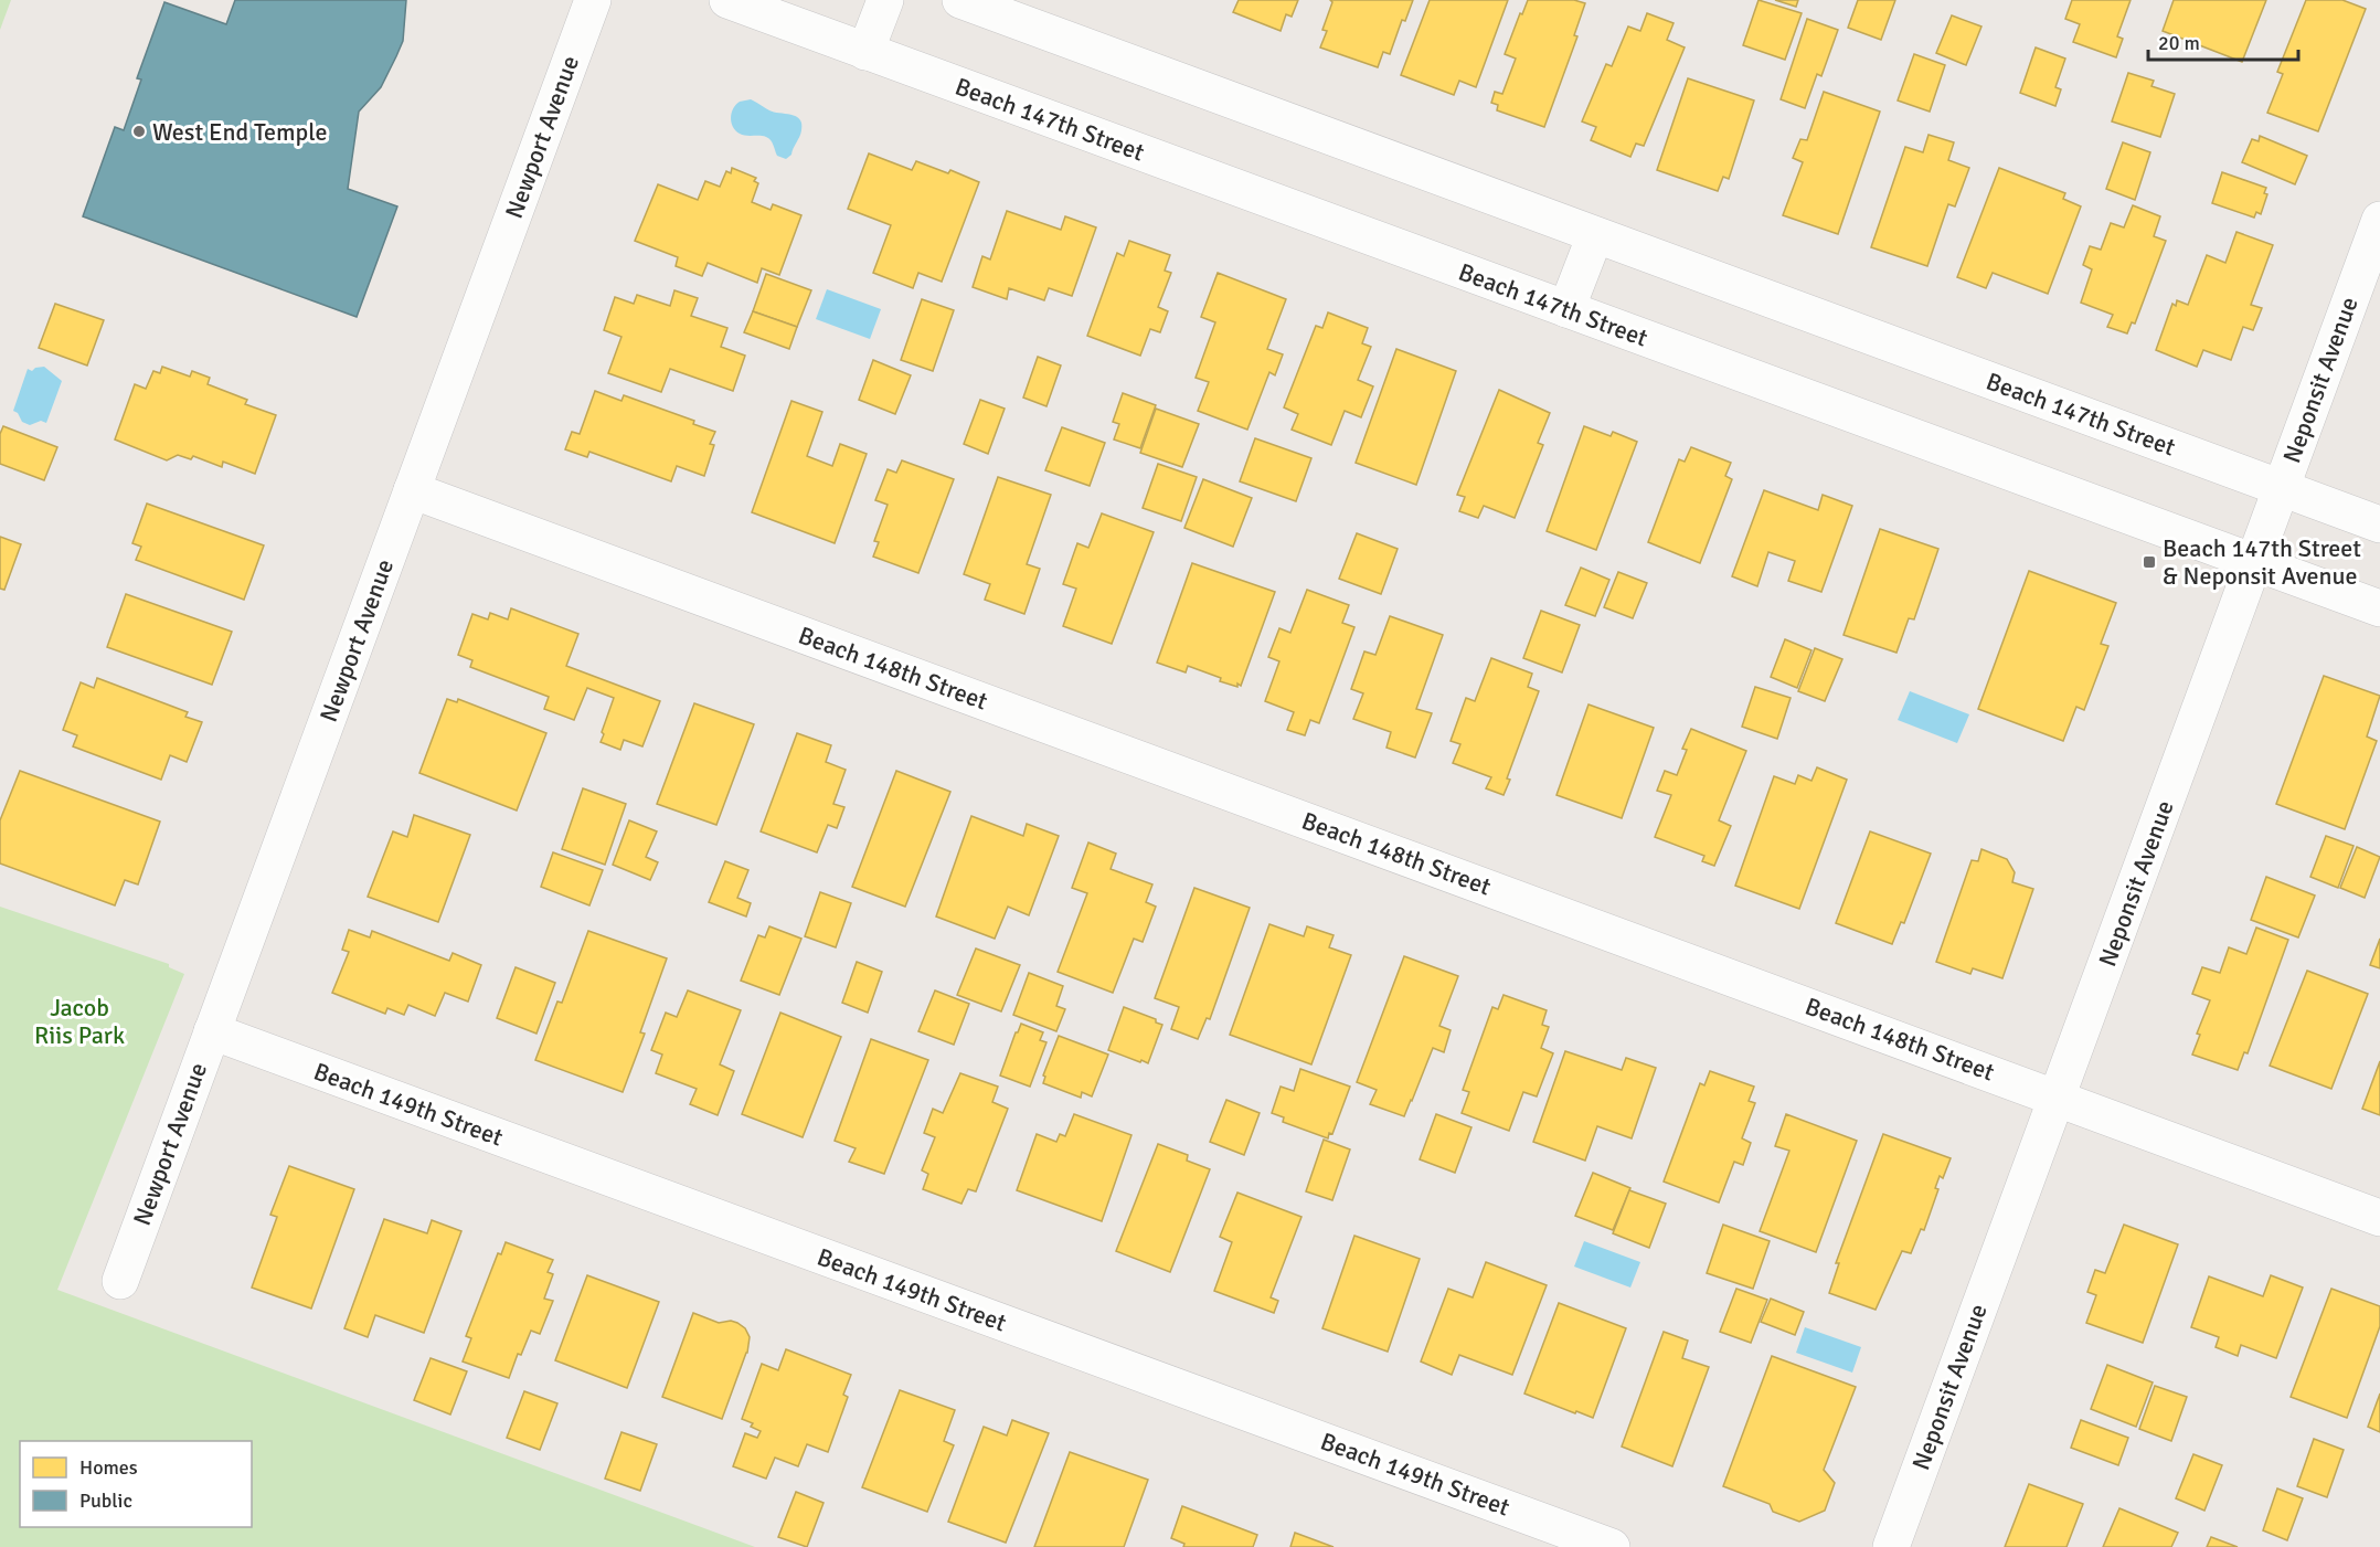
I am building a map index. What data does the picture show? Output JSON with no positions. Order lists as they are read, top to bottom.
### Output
{
  "streets": {
    "street": [
      "Beach 147th Street",
      "Newport Avenue",
      "Neponsit Avenue",
      "Beach 148th Street",
      "Beach 149th Street"
    ]
  },
  "crossings": [
    ["Beach 147th Street", "Neponsit Avenue"],
    ["Newport Avenue", "Beach 148th Street"],
    ["Newport Avenue", "Beach 149th Street"],
    ["Neponsit Avenue", "Beach 148th Street"]
  ],
  "parks": ["Jacob Riis Park"],
  "places": {
    "other": ["West End Temple"],
    "transit": ["Beach 147th Street & Neponsit Avenue"]
  },
  "legend": ["Homes", "Public"],
  "scale_bar": "20 m"
}
